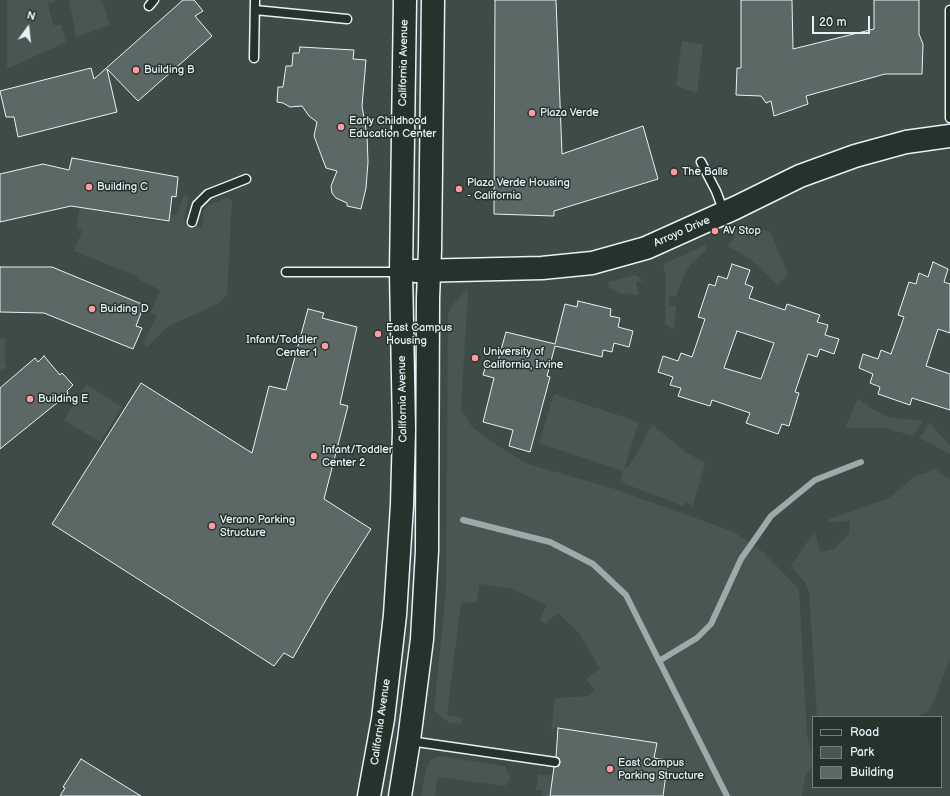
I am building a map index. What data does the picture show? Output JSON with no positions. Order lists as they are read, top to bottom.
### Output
{
  "streets": {
    "main road": ["California Avenue", "Arroyo Drive"]
  },
  "crossings": [
    ["California Avenue", "Arroyo Drive"]
  ],
  "places": [
    "Building B",
    "Plaza Verde",
    "Early Childhood Education Center",
    "The Balls",
    "Building C",
    "Plaza Verde Housing - California",
    "AV Stop",
    "Buiding D",
    "East Campus Housing",
    "Infant/Toddler Center 1",
    "University of California, Irvine",
    "Building E",
    "Infant/Toddler Center 2",
    "Verano Parking Structure",
    "East Campus Parking Structure"
  ],
  "legend": ["Road", "Park", "Building"],
  "scale_bar": "20 m",
  "north": "top"
}
